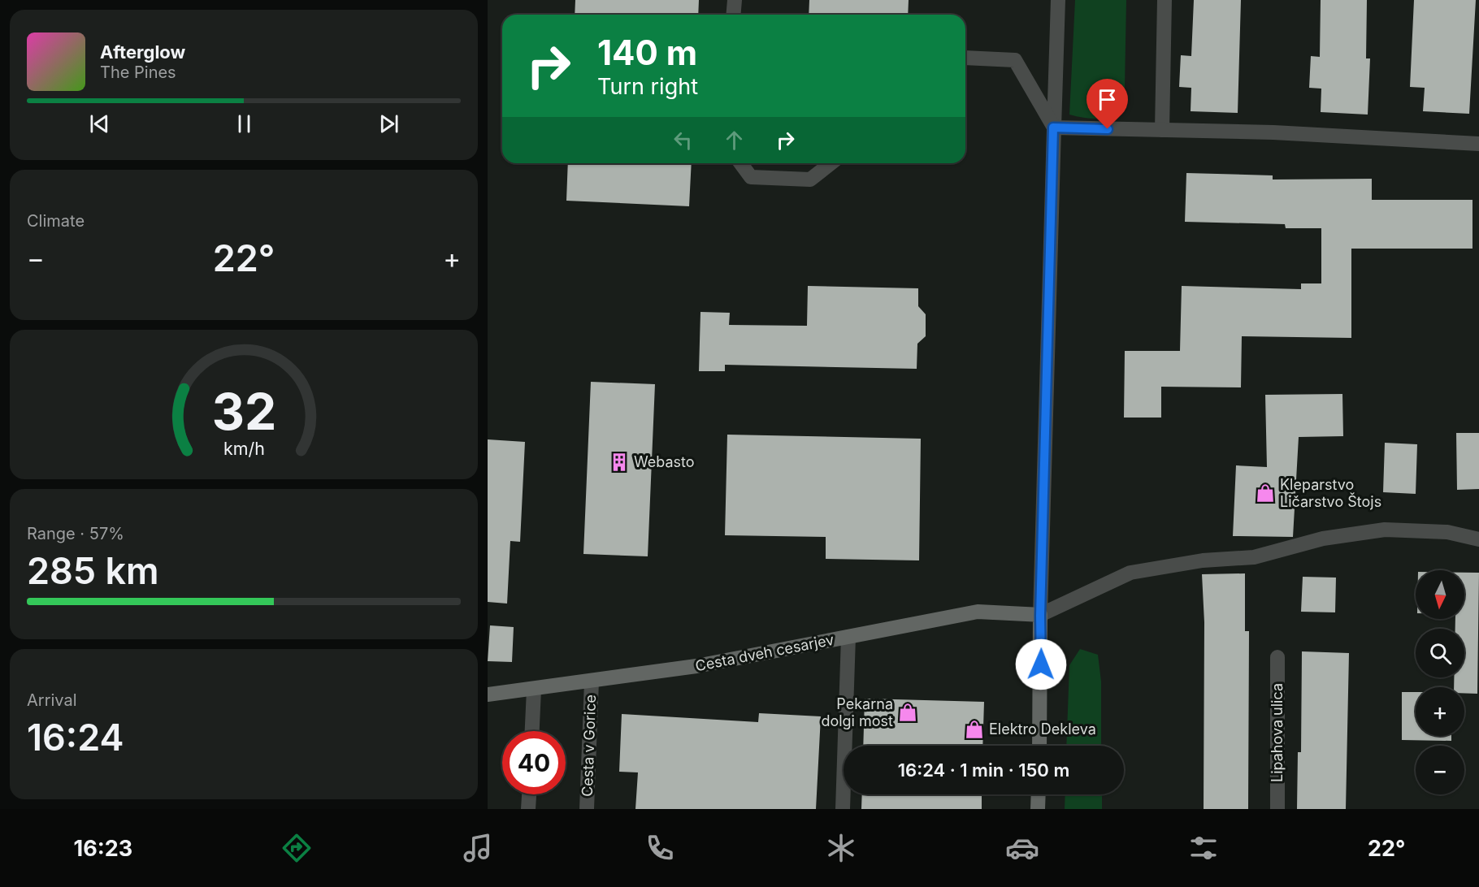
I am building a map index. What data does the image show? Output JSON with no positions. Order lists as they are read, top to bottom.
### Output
{
  "streets": {
    "street": ["Cesta dveh cesarjev", "Lipahova ulica", "Cesta v Gorice"]
  },
  "crossings": [
    ["Cesta dveh cesarjev", "Cesta v Gorice"]
  ],
  "places": {
    "building": ["Webasto"],
    "shop": ["Kleparstvo Ličarstvo Štojs", "Pekarna dolgi most", "Elektro Dekleva"]
  },
  "north": "bottom",
  "page": {
    "turn": ["140 m", "Turn right"],
    "song": ["Afterglow", "The Pines"],
    "tile": [
      "Climate",
      ["Range · 57%", "285 km"],
      ["Arrival", "16:24"]
    ],
    "heat": ["−", "22°", "+"],
    "map_buttons": ["+", "−"],
    "limit": "40",
    "trip": "16:24 · 1 min · 150 m",
    "tabs": ["16:23", "22°"],
    "gauge": ["32", "km/h"]
  }
}
